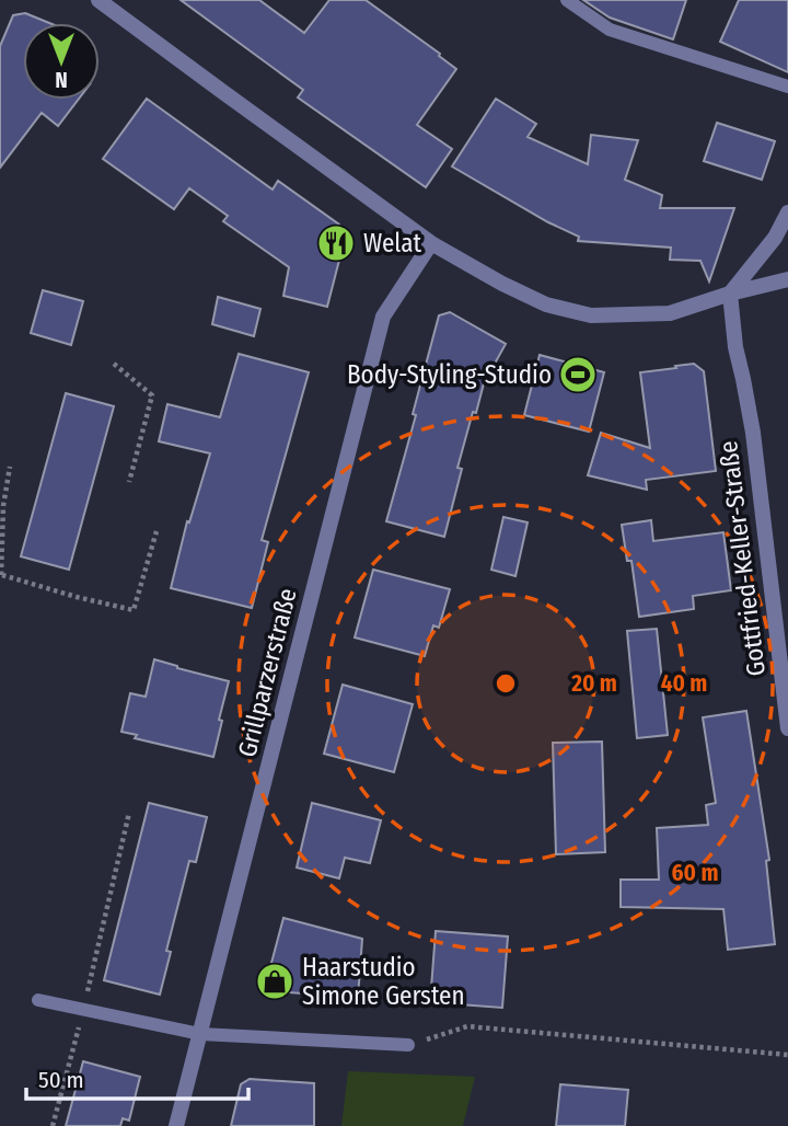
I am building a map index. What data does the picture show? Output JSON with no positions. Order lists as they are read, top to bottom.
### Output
{
  "streets": {
    "street": ["Gottfried-Keller-Straße", "Grillparzerstraße"]
  },
  "places": {
    "restaurant": ["Welat"],
    "sports": ["Body-Styling-Studio"],
    "shop": ["Haarstudio Simone Gersten"]
  },
  "scale_bar": "50 m",
  "north": "bottom",
  "rings": ["20 m", "40 m", "60 m"]
}
